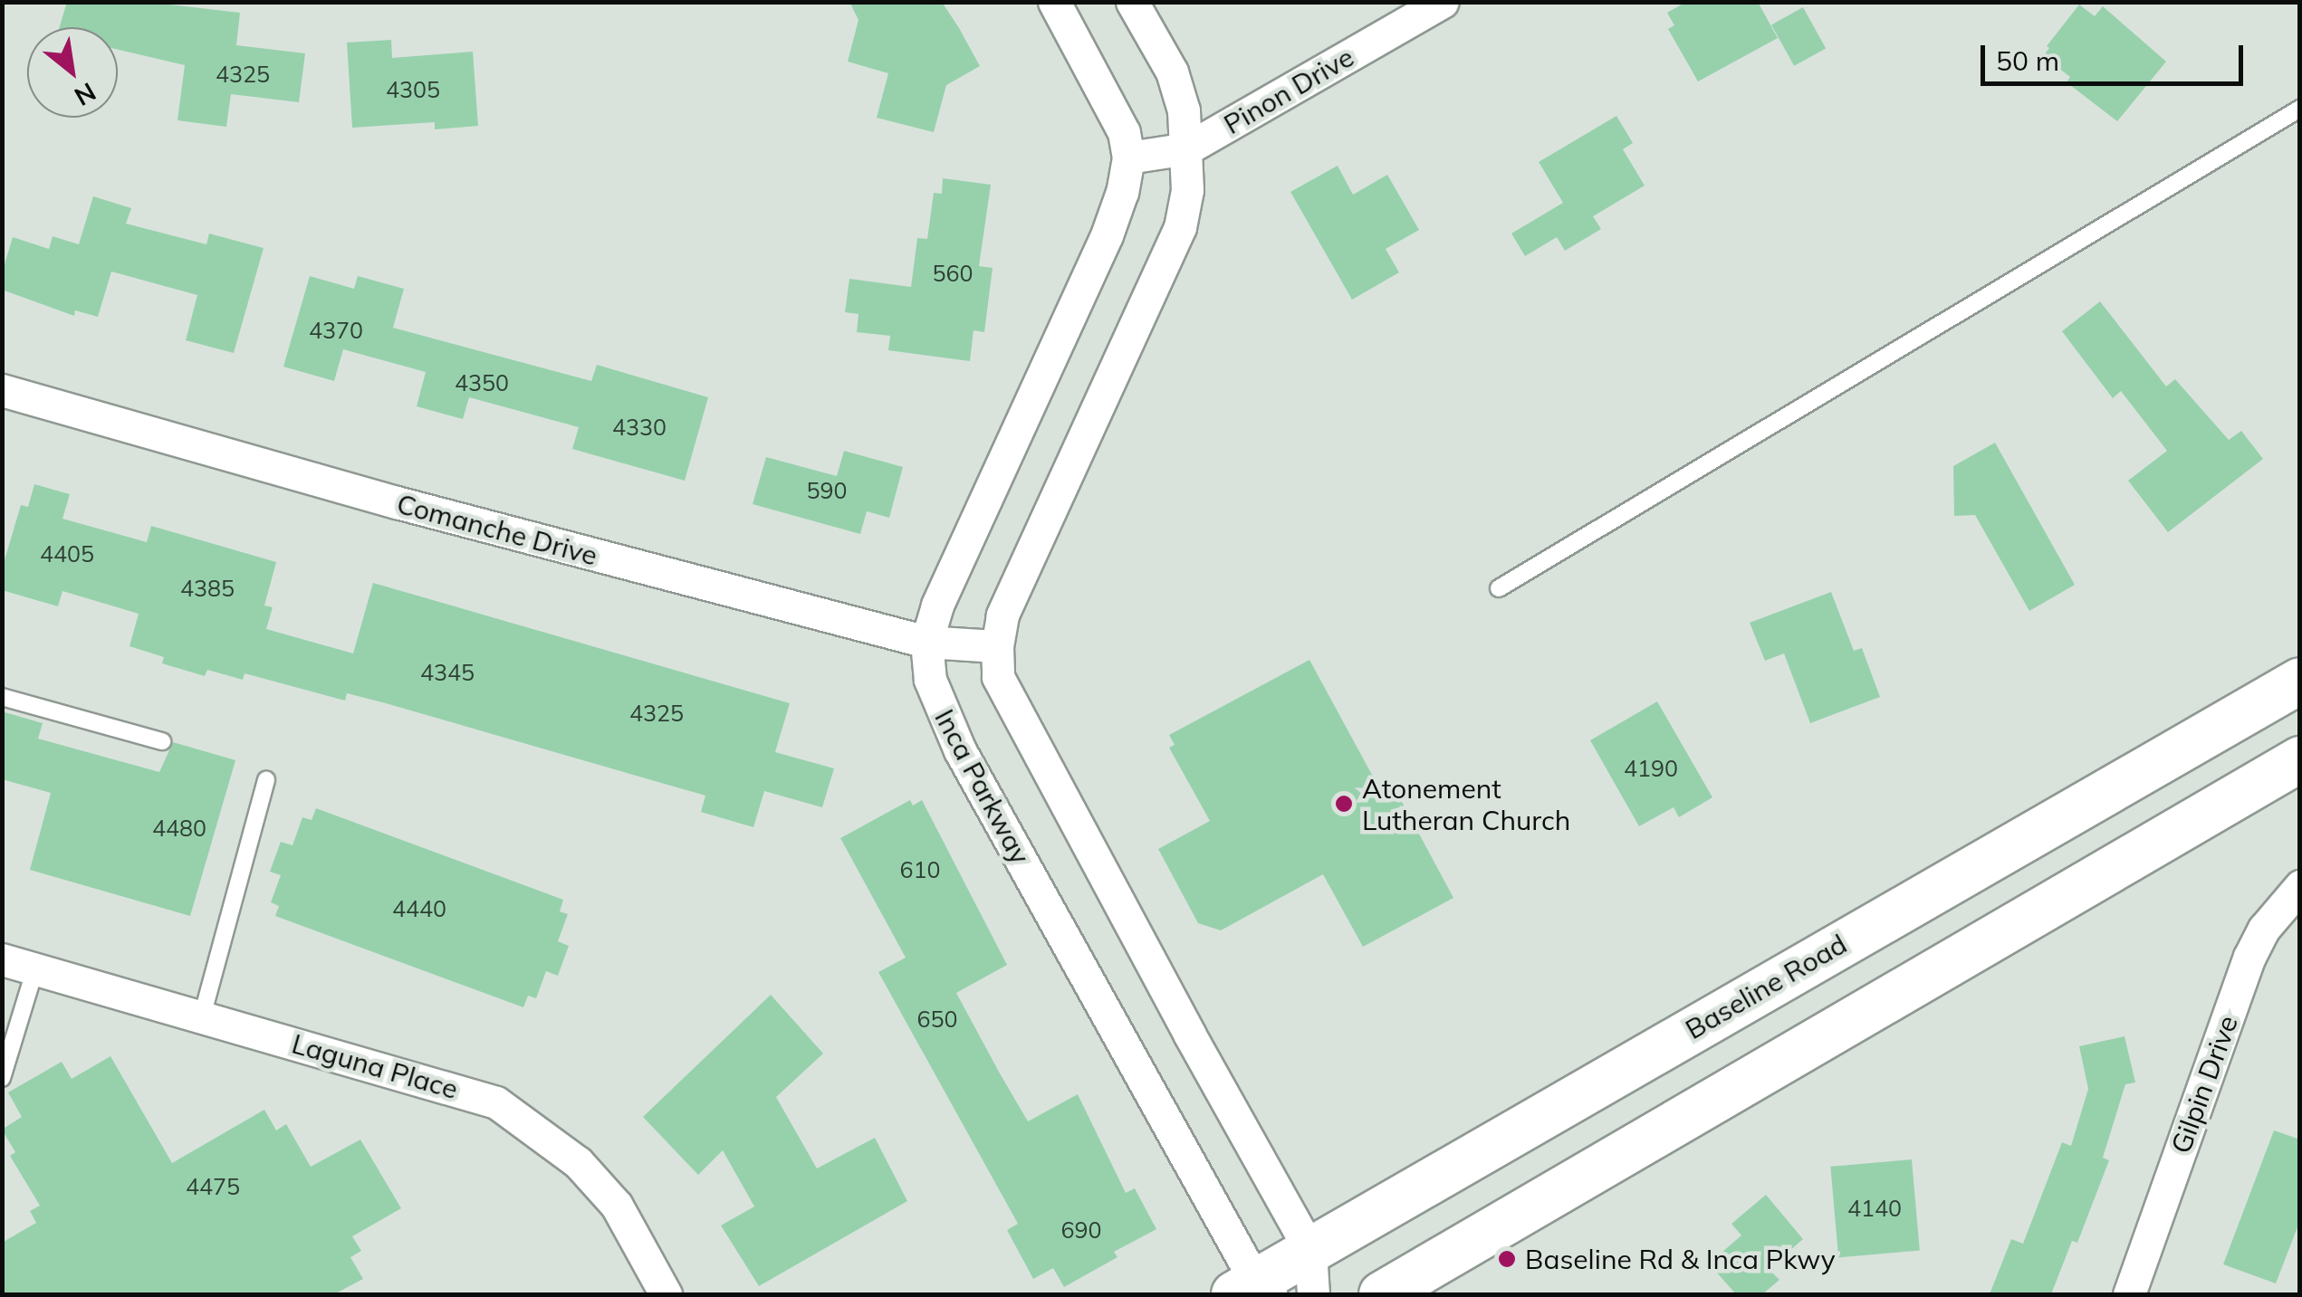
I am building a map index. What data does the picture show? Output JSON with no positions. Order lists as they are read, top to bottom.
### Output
{
  "streets": {
    "main road": ["Baseline Road"],
    "street": [
      "Pinon Drive",
      "Comanche Drive",
      "Inca Parkway",
      "Laguna Place",
      "Gilpin Drive"
    ]
  },
  "crossings": [
    ["Pinon Drive", "Inca Parkway"],
    ["Comanche Drive", "Inca Parkway"],
    ["Inca Parkway", "Baseline Road"]
  ],
  "places": ["Atonement Lutheran Church", "Baseline Rd & Inca Pkwy"],
  "house_numbers": [
    "4325",
    "4305",
    "560",
    "4370",
    "4350",
    "4330",
    "590",
    "4405",
    "4385",
    "4345",
    "4325",
    "4190",
    "4480",
    "610",
    "4440",
    "650",
    "4475",
    "4140",
    "690"
  ],
  "scale_bar": "50 m",
  "north": "bottom right"
}
